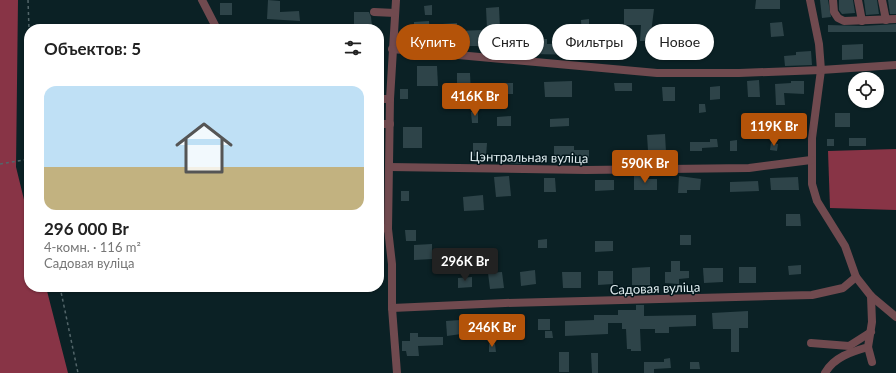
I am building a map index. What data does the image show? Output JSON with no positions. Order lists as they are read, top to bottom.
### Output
{
  "streets": {
    "street": ["Цэнтральная вуліца", "Садовая вуліца"]
  },
  "page": {
    "chip": [
      "Купить",
      "Снять",
      "Фильтры",
      "Новое"
    ],
    "heading": "Объектов: 5",
    "list": [
      {
        "name": "296 000 Br",
        "note": "4-комн. · 116 m² · Садовая вуліца"
      }
    ],
    "price": [
      "416K Br",
      "119K Br",
      "590K Br",
      "296K Br",
      "246K Br"
    ]
  }
}
